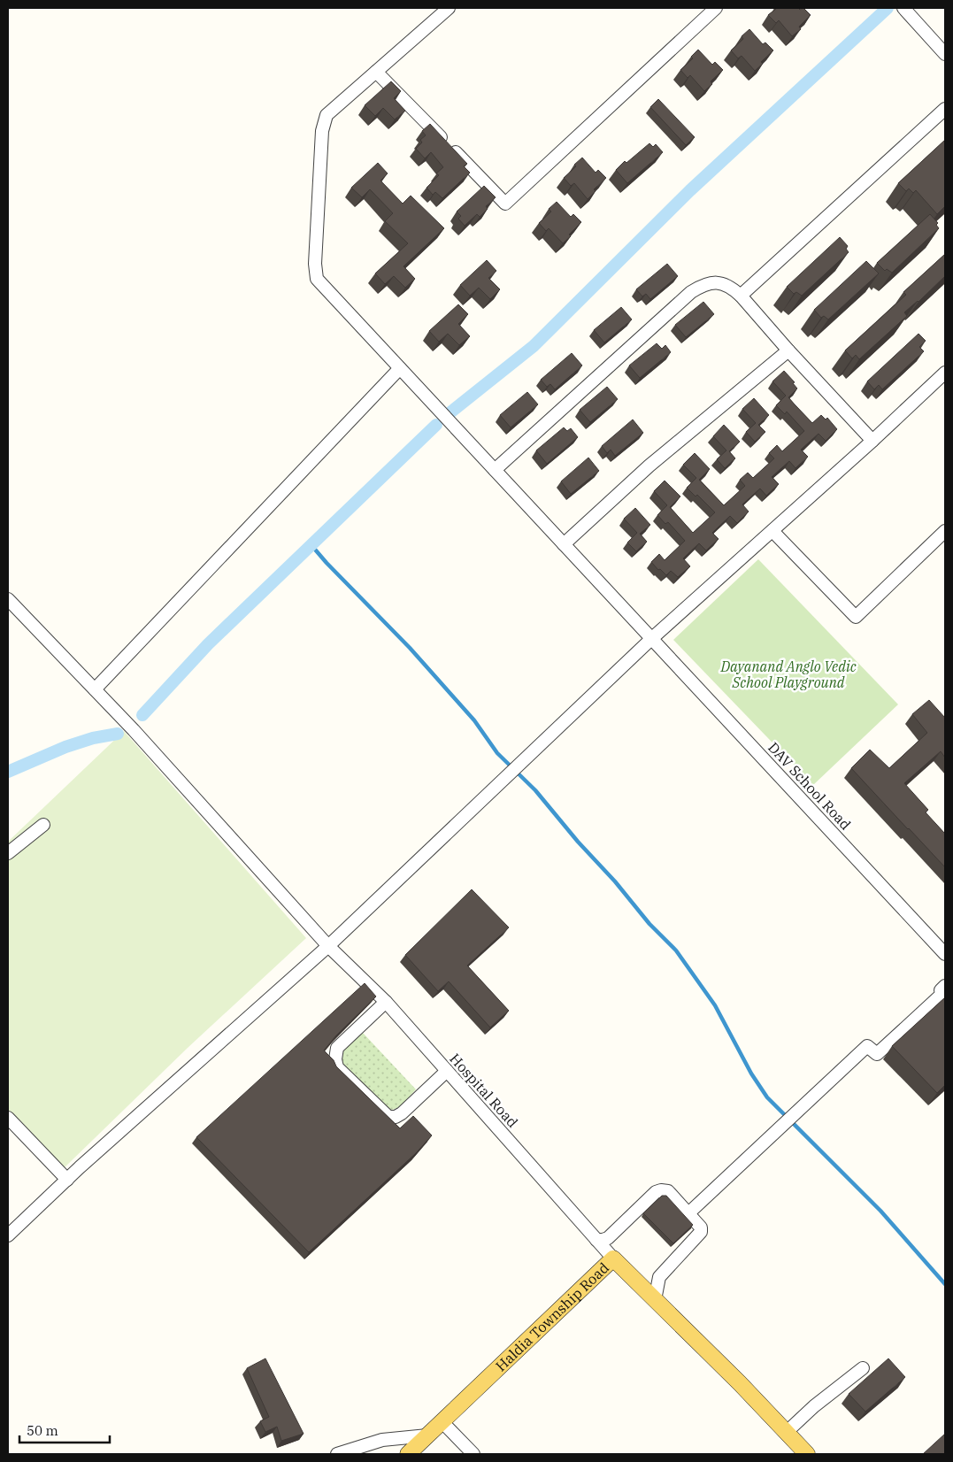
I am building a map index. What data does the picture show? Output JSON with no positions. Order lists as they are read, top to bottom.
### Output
{
  "streets": {
    "main road": ["Haldia Township Road"],
    "street": ["DAV School Road", "Hospital Road"]
  },
  "crossings": [
    ["Hospital Road", "Haldia Township Road"]
  ],
  "parks": ["Dayanand Anglo Vedic School Playground"],
  "scale_bar": "50 m"
}
